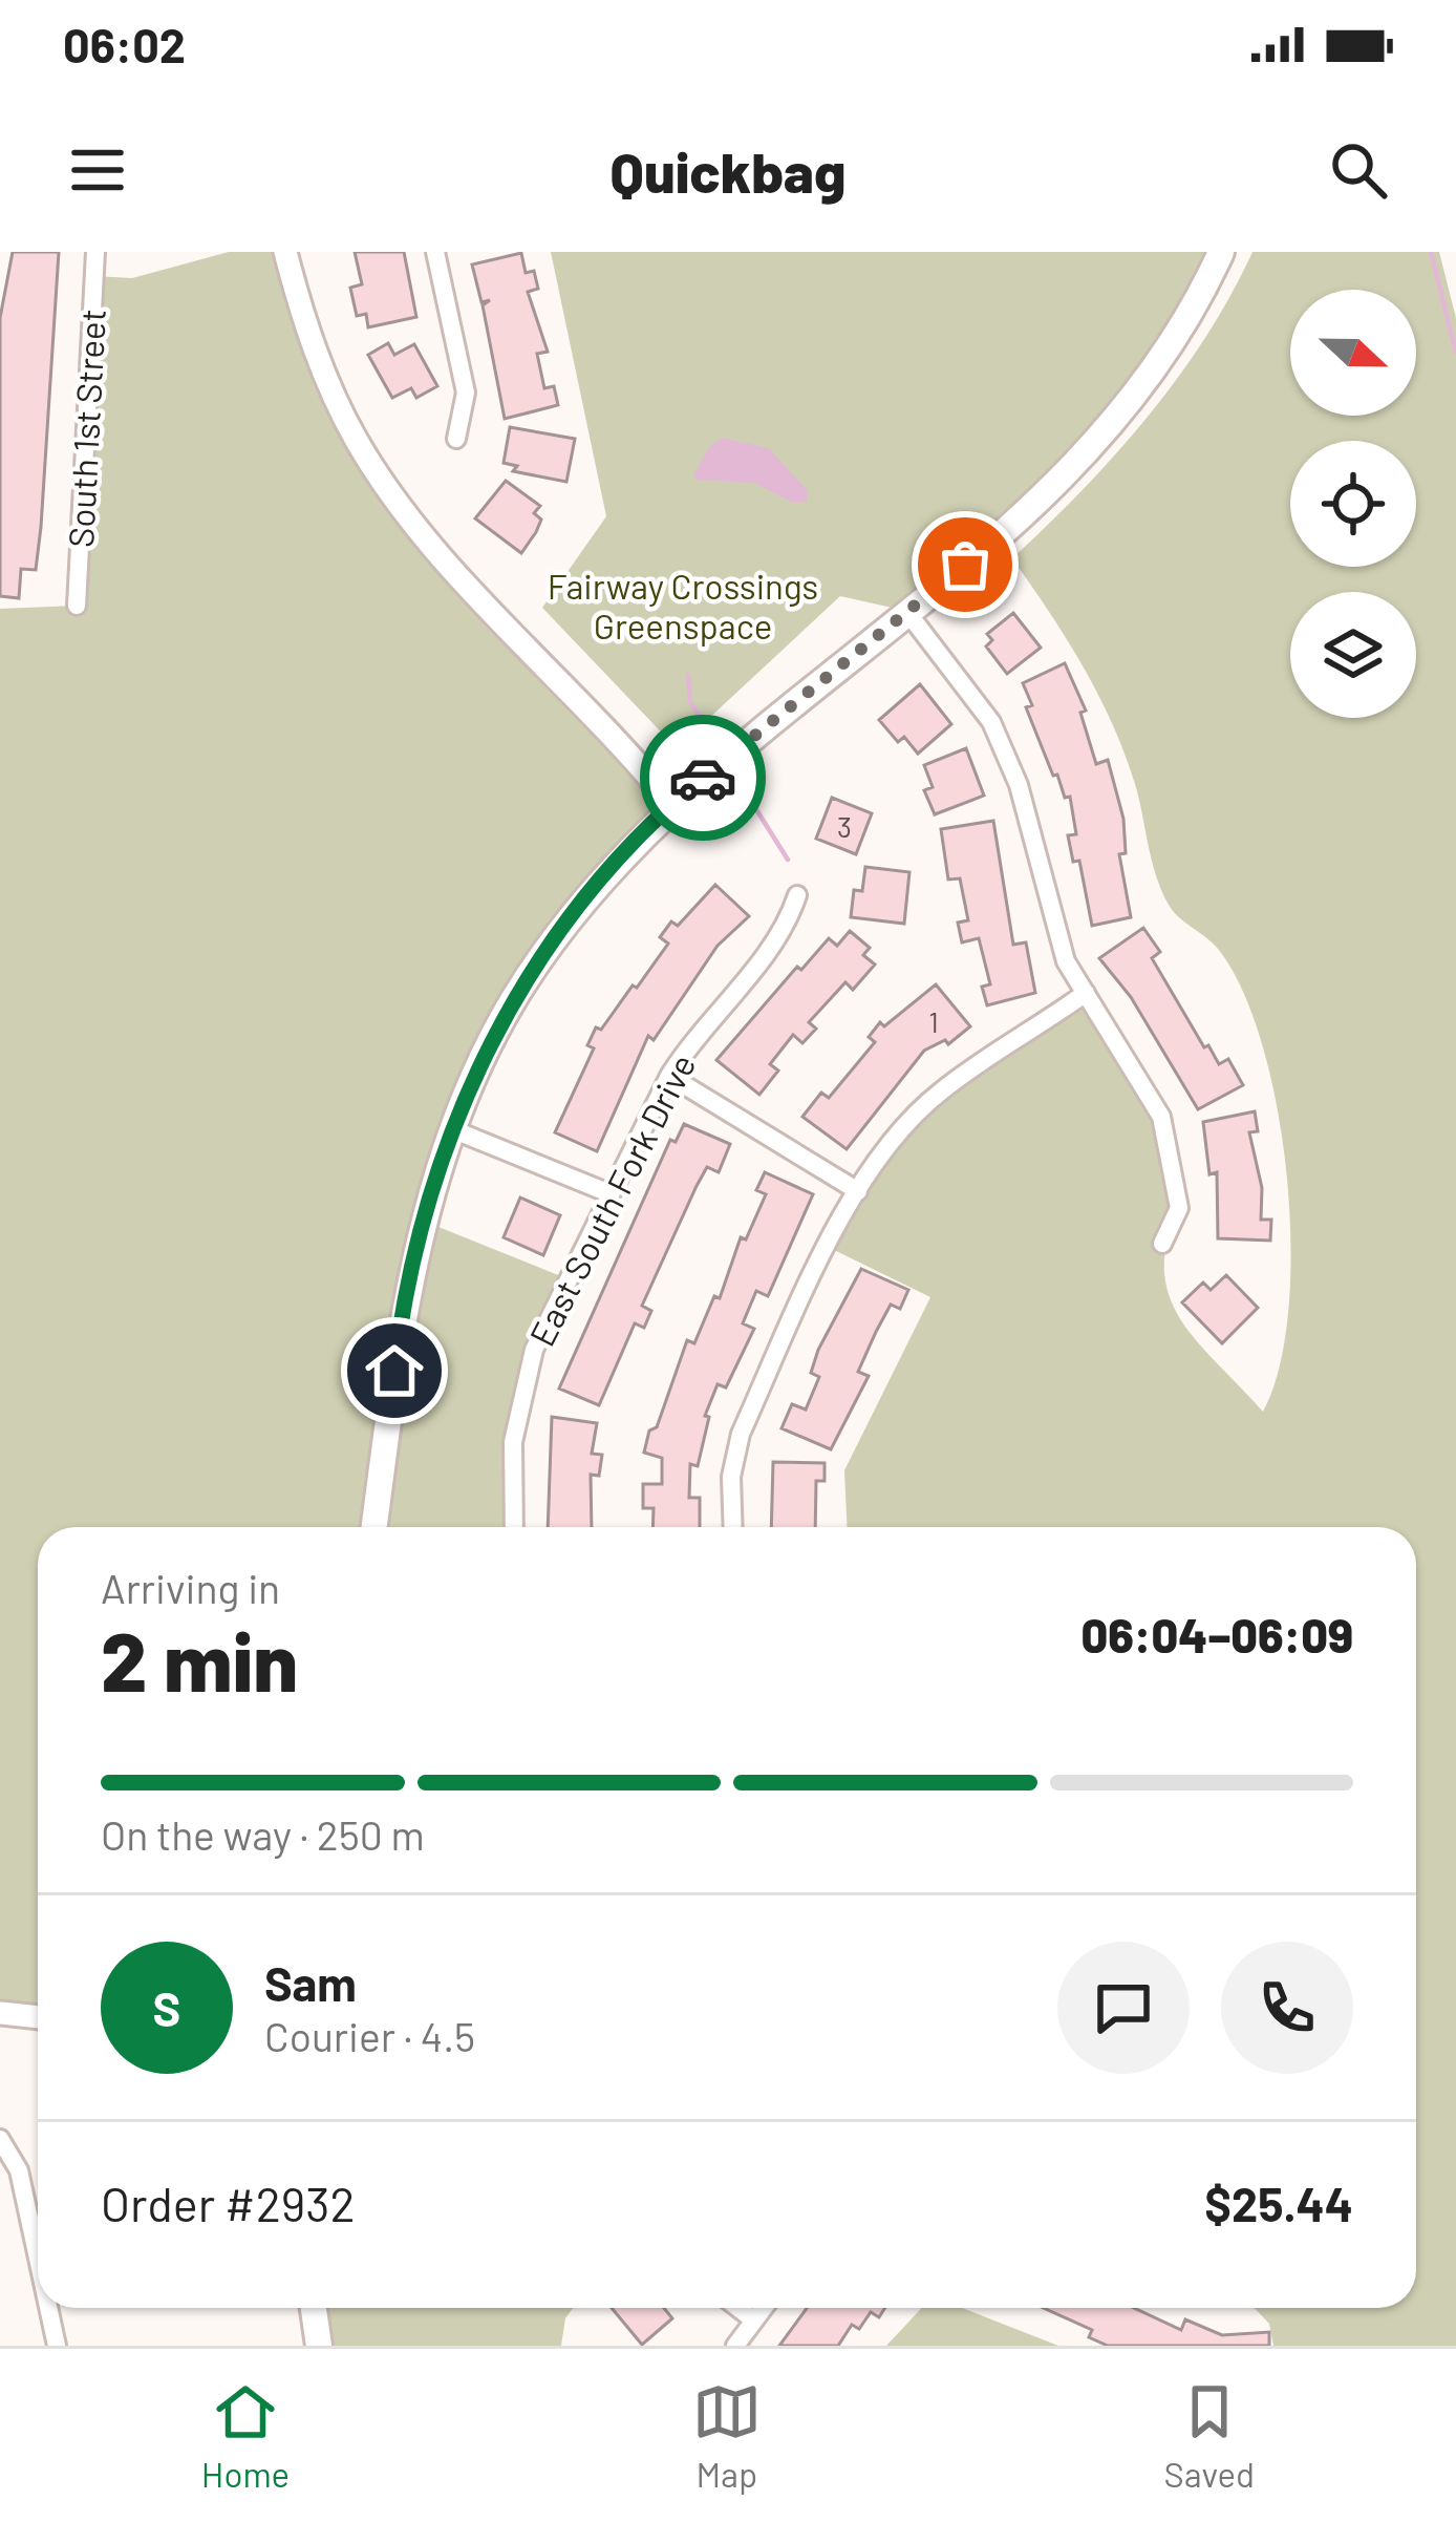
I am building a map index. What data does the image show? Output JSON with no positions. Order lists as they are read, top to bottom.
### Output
{
  "streets": {
    "street": ["South 1st Street", "East South Fork Drive"]
  },
  "parks": ["Fairway Crossings Greenspace"],
  "house_numbers": ["3", "1"],
  "north": "right",
  "page": {
    "status": "06:02",
    "header": "Quickbag",
    "heading": ["2 min", "Arriving in", "06:04–06:09"],
    "panel": [
      "Sam",
      "Courier · 4.5",
      "Order #2932",
      "$25.44"
    ],
    "bar": "On the way · 250 m",
    "round": "S",
    "tabs": ["Home", "Map", "Saved"]
  }
}
